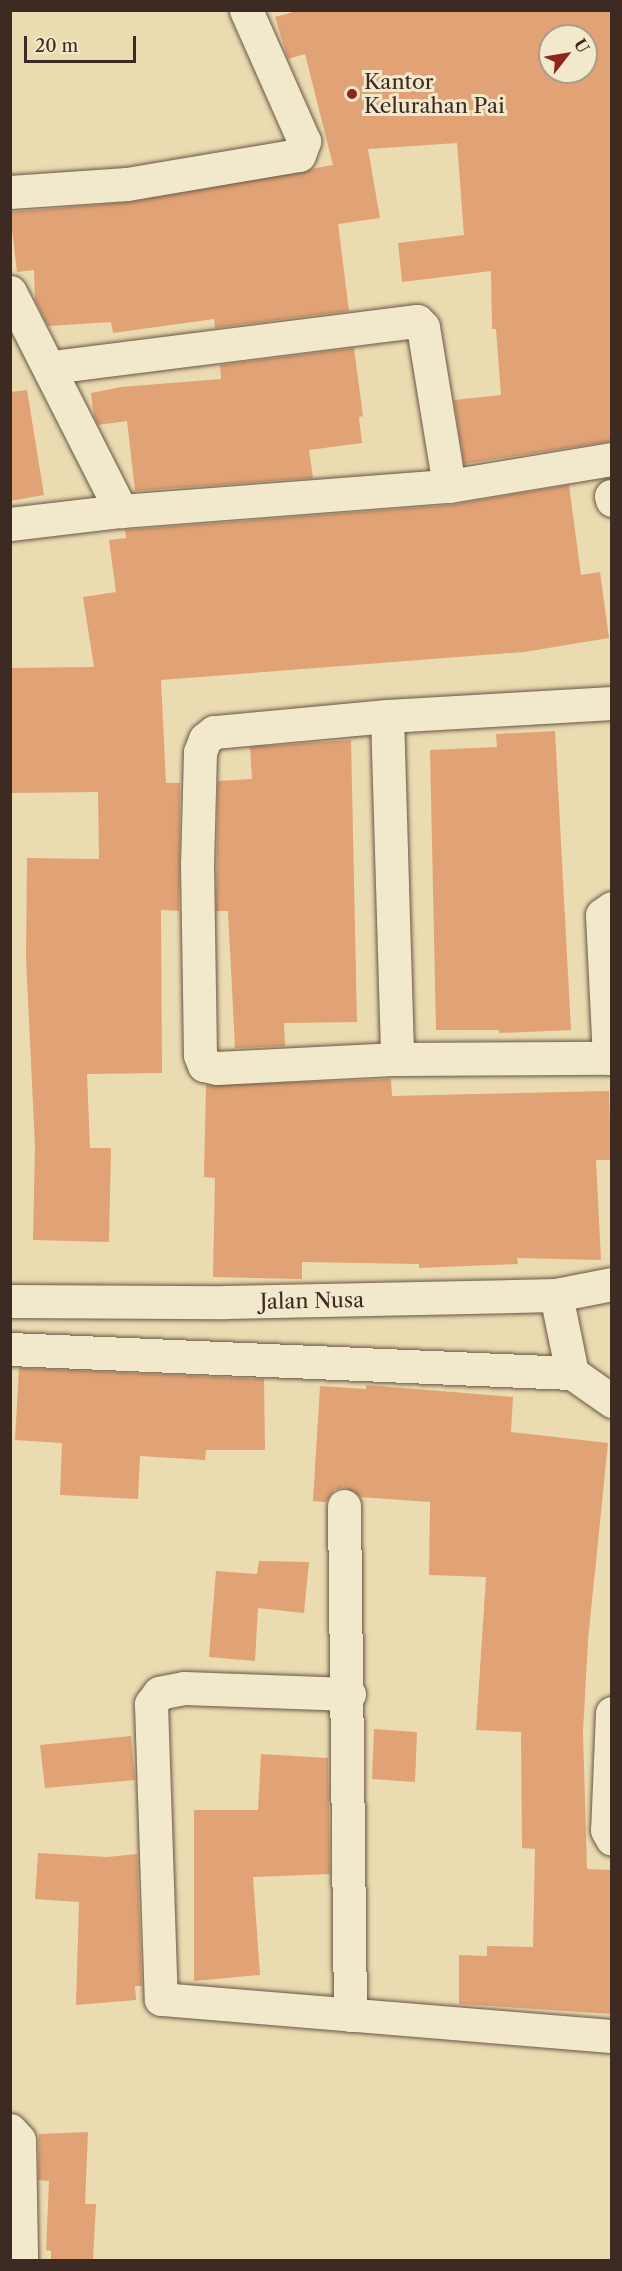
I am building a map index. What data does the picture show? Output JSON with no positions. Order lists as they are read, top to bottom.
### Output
{
  "streets": {
    "street": ["Jalan Nusa"]
  },
  "places": ["Kantor Kelurahan Pai"],
  "scale_bar": "20 m",
  "north": "top right"
}
